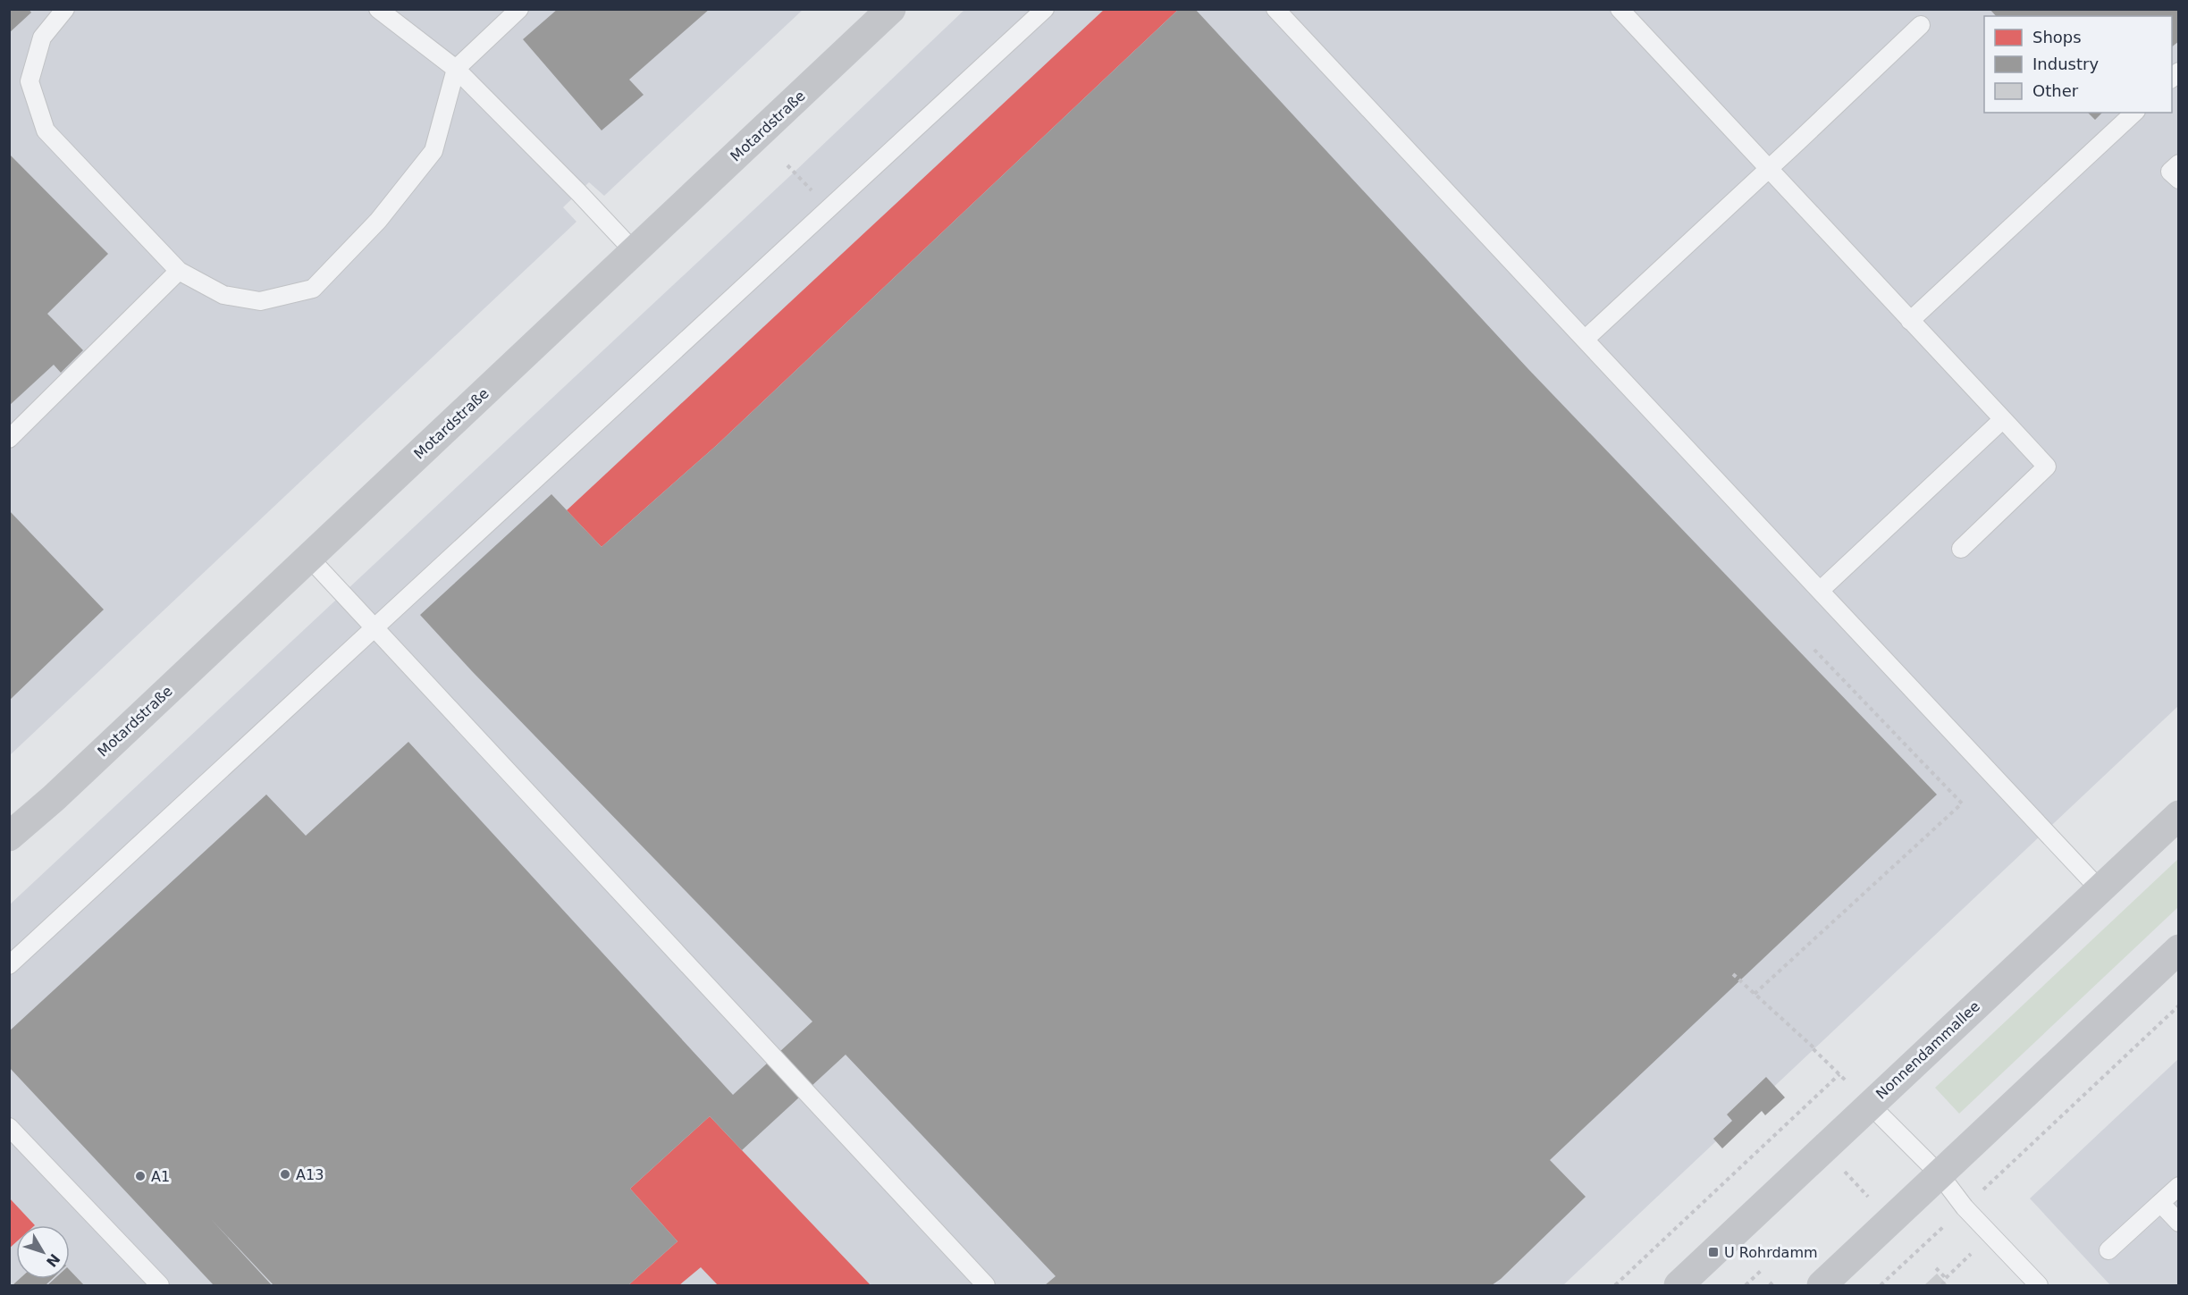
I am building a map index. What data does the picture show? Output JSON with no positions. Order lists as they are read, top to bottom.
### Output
{
  "streets": {
    "street": ["Motardstraße", "Nonnendammallee"]
  },
  "places": {
    "other": ["A13", "A1"],
    "transit": ["U Rohrdamm"]
  },
  "legend": ["Shops", "Industry", "Other"],
  "north": "bottom right"
}
